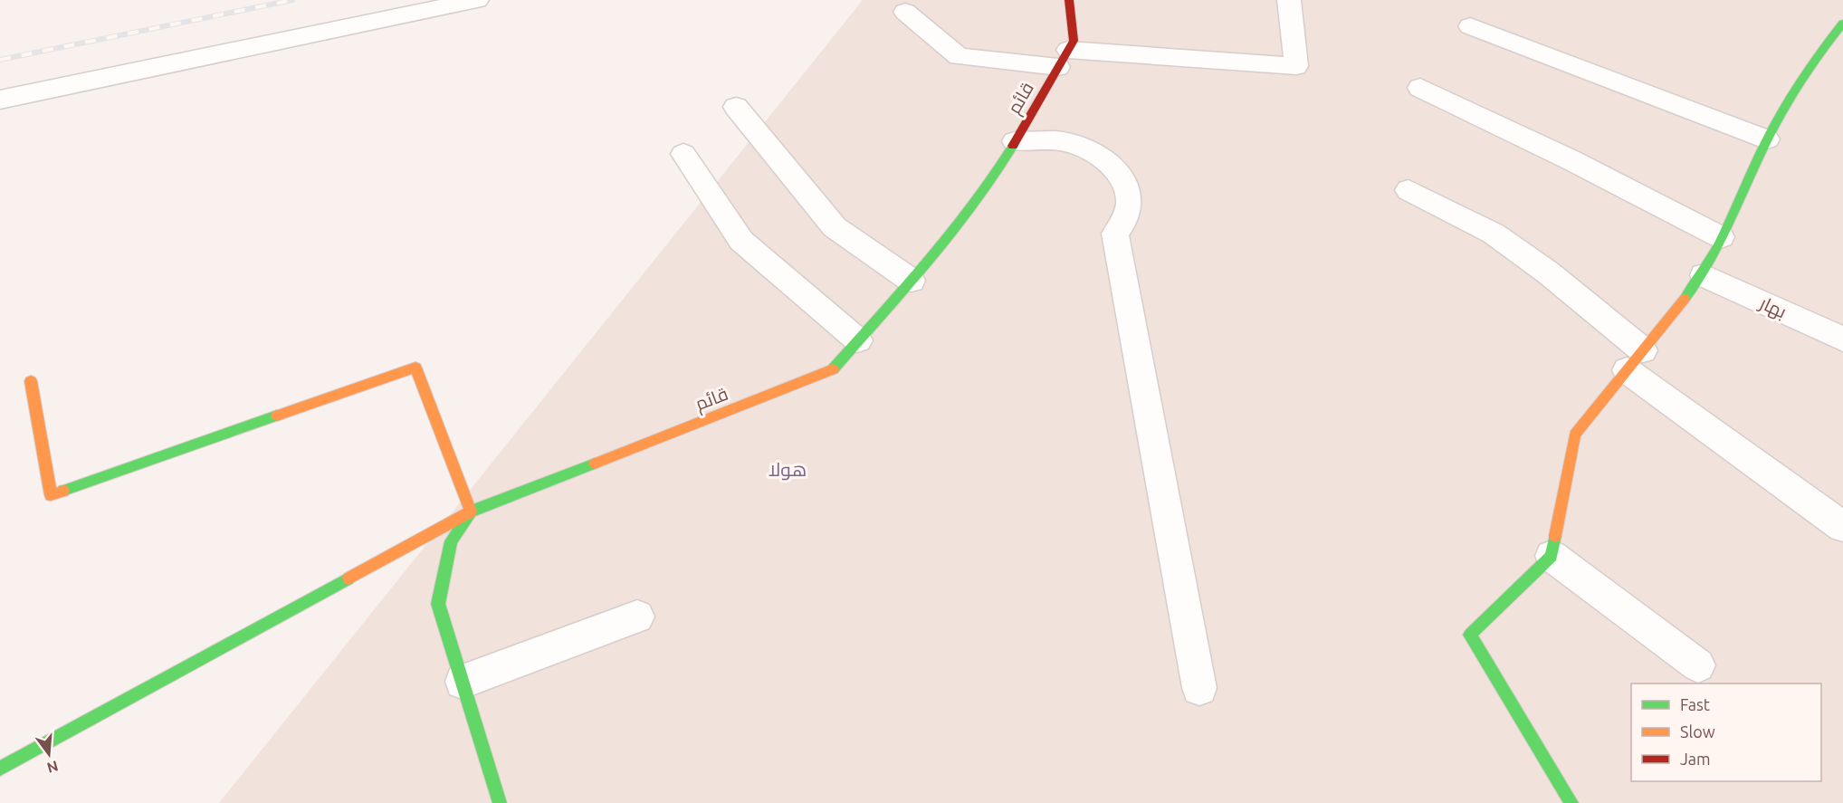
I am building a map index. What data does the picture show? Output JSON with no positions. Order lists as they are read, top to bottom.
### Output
{
  "streets": {
    "street": ["قائم", "بهار"]
  },
  "districts": ["هولا"],
  "legend": ["Fast", "Slow", "Jam"],
  "north": "bottom"
}
